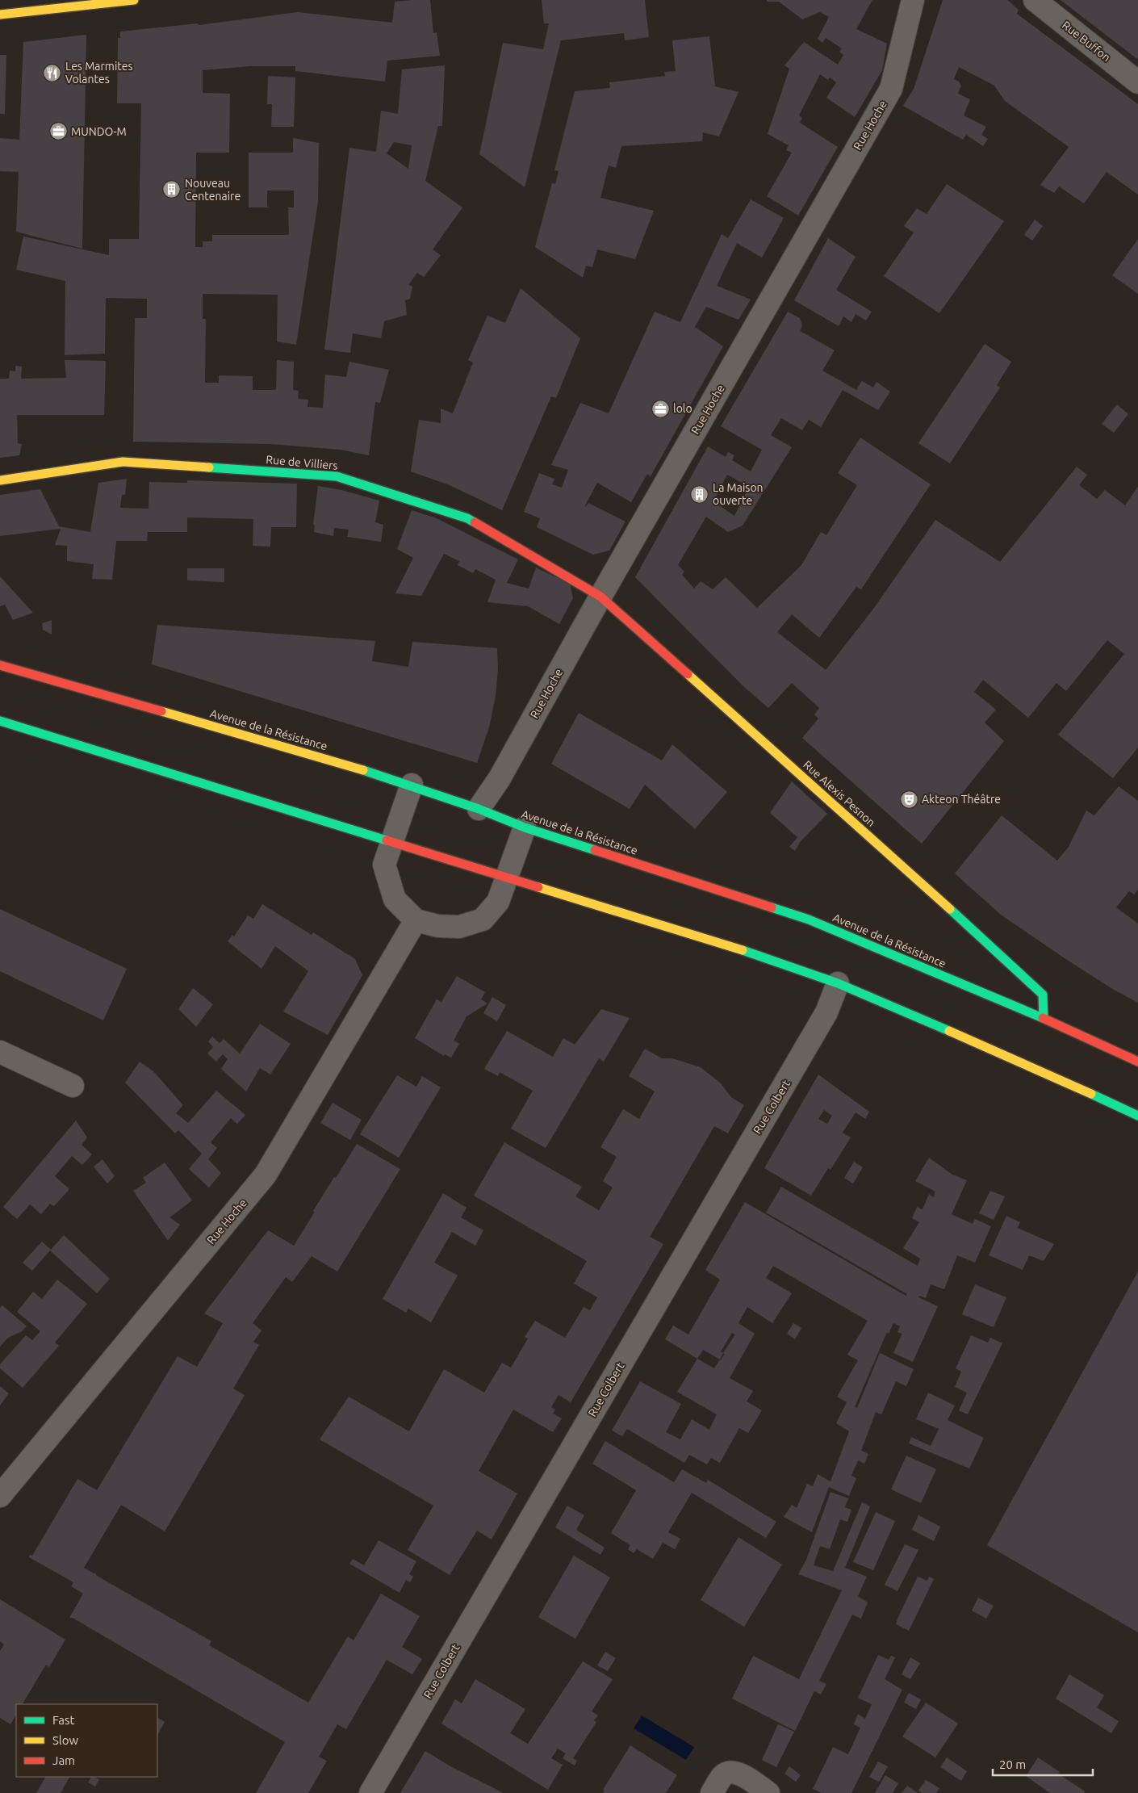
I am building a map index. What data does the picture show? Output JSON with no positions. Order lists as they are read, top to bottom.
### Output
{
  "streets": {
    "main road": ["Rue de Villiers", "Avenue de la Résistance", "Rue Alexis Pesnon"],
    "street": ["Rue Buffon", "Rue Hoche", "Rue Colbert"]
  },
  "crossings": [
    ["Rue Hoche", "Rue de Villiers"],
    ["Rue Hoche", "Avenue de la Résistance"],
    ["Rue Hoche", "Rue Alexis Pesnon"],
    ["Rue de Villiers", "Rue Alexis Pesnon"],
    ["Avenue de la Résistance", "Rue Alexis Pesnon"]
  ],
  "places": {
    "restaurant": ["Les Marmites Volantes"],
    "office": ["MUNDO-M", "lolo"],
    "building": ["Nouveau Centenaire", "La Maison ouverte"],
    "theatre": ["Akteon Théâtre"]
  },
  "legend": ["Fast", "Slow", "Jam"],
  "scale_bar": "20 m"
}
